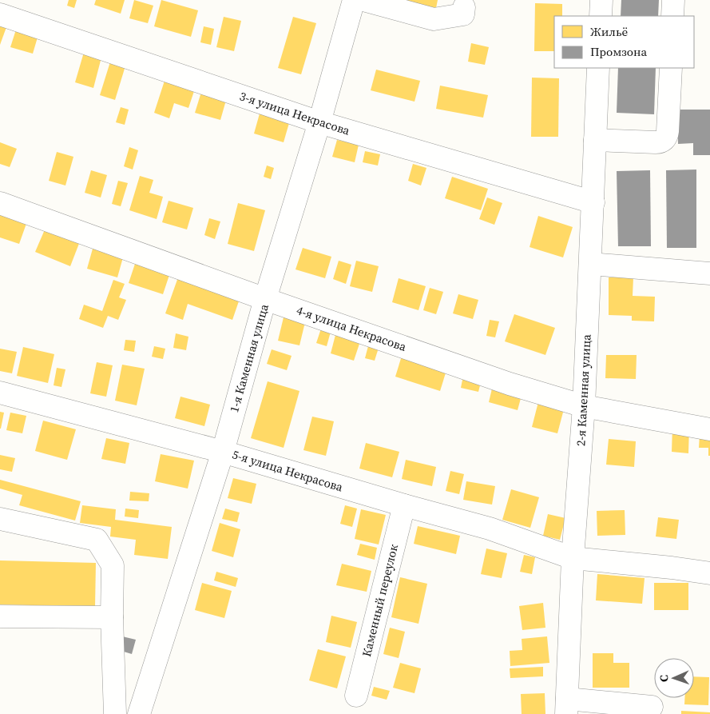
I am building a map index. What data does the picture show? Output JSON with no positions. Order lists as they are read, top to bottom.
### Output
{
  "streets": {
    "street": [
      "3-я улица Некрасова",
      "4-я улица Некрасова",
      "1-я Каменная улица",
      "2-я Каменная улица",
      "5-я улица Некрасова",
      "Каменный переулок"
    ]
  },
  "crossings": [
    ["3-я улица Некрасова", "1-я Каменная улица"],
    ["3-я улица Некрасова", "2-я Каменная улица"],
    ["4-я улица Некрасова", "1-я Каменная улица"],
    ["4-я улица Некрасова", "2-я Каменная улица"],
    ["1-я Каменная улица", "5-я улица Некрасова"],
    ["2-я Каменная улица", "5-я улица Некрасова"],
    ["5-я улица Некрасова", "Каменный переулок"]
  ],
  "legend": ["Жильё", "Промзона"],
  "north": "left"
}
